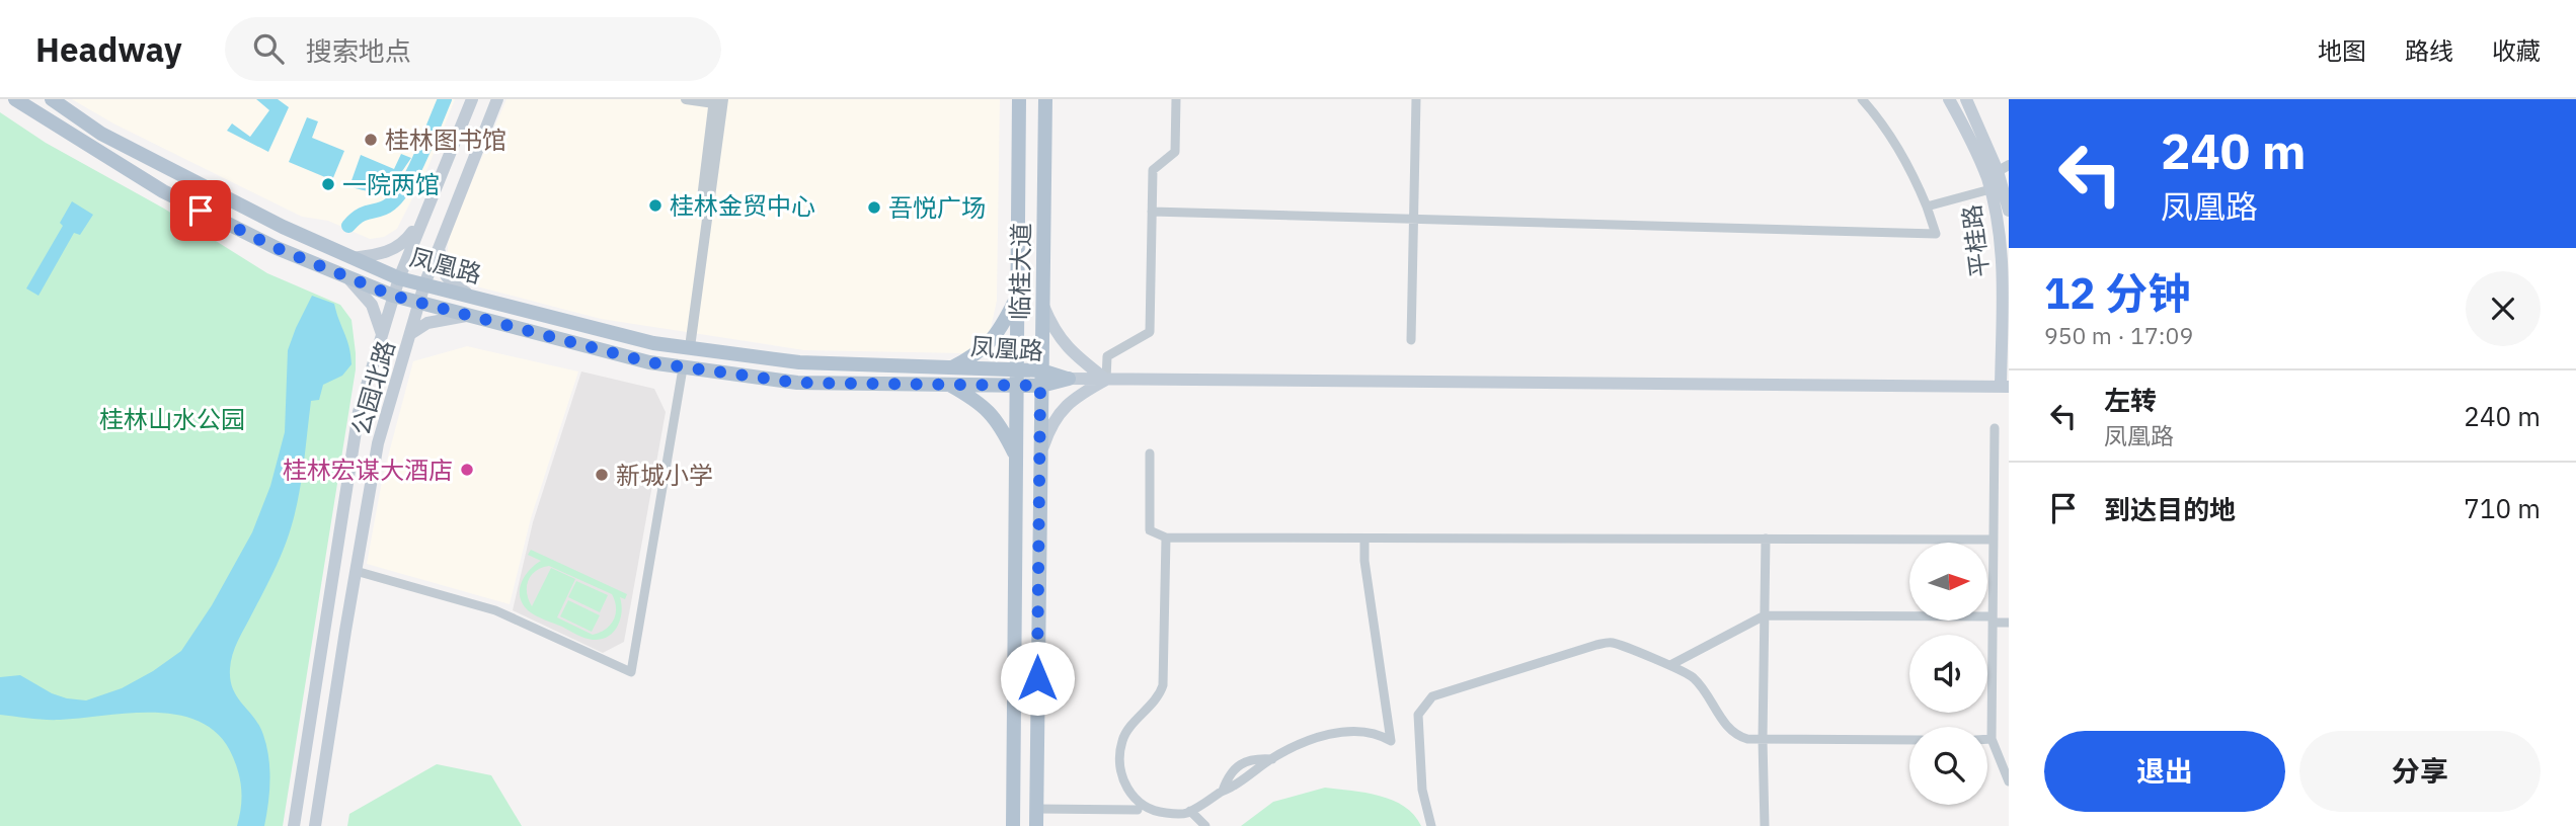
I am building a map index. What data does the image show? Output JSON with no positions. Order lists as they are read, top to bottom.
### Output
{
  "streets": {
    "main road": [
      "平桂路",
      "凤凰路",
      "临桂大道",
      "公园北路"
    ]
  },
  "crossings": [
    ["凤凰路", "临桂大道"],
    ["凤凰路", "公园北路"]
  ],
  "parks": ["桂林山水公园"],
  "places": [
    "桂林图书馆",
    "一院两馆",
    "桂林金贸中心",
    "吾悦广场",
    "桂林宏谋大酒店",
    "新城小学"
  ],
  "north": "right",
  "page": {
    "header": "Headway",
    "search": "搜索地点",
    "nav": ["地图", "路线", "收藏"],
    "turn": ["240 m", "凤凰路"],
    "heading": ["12 分钟", "950 m · 17:09"],
    "list": [
      {
        "name": "左转",
        "note": "凤凰路",
        "value": "240 m"
      },
      {
        "name": "到达目的地",
        "value": "710 m"
      }
    ],
    "buttons": ["退出", "分享"]
  }
}
